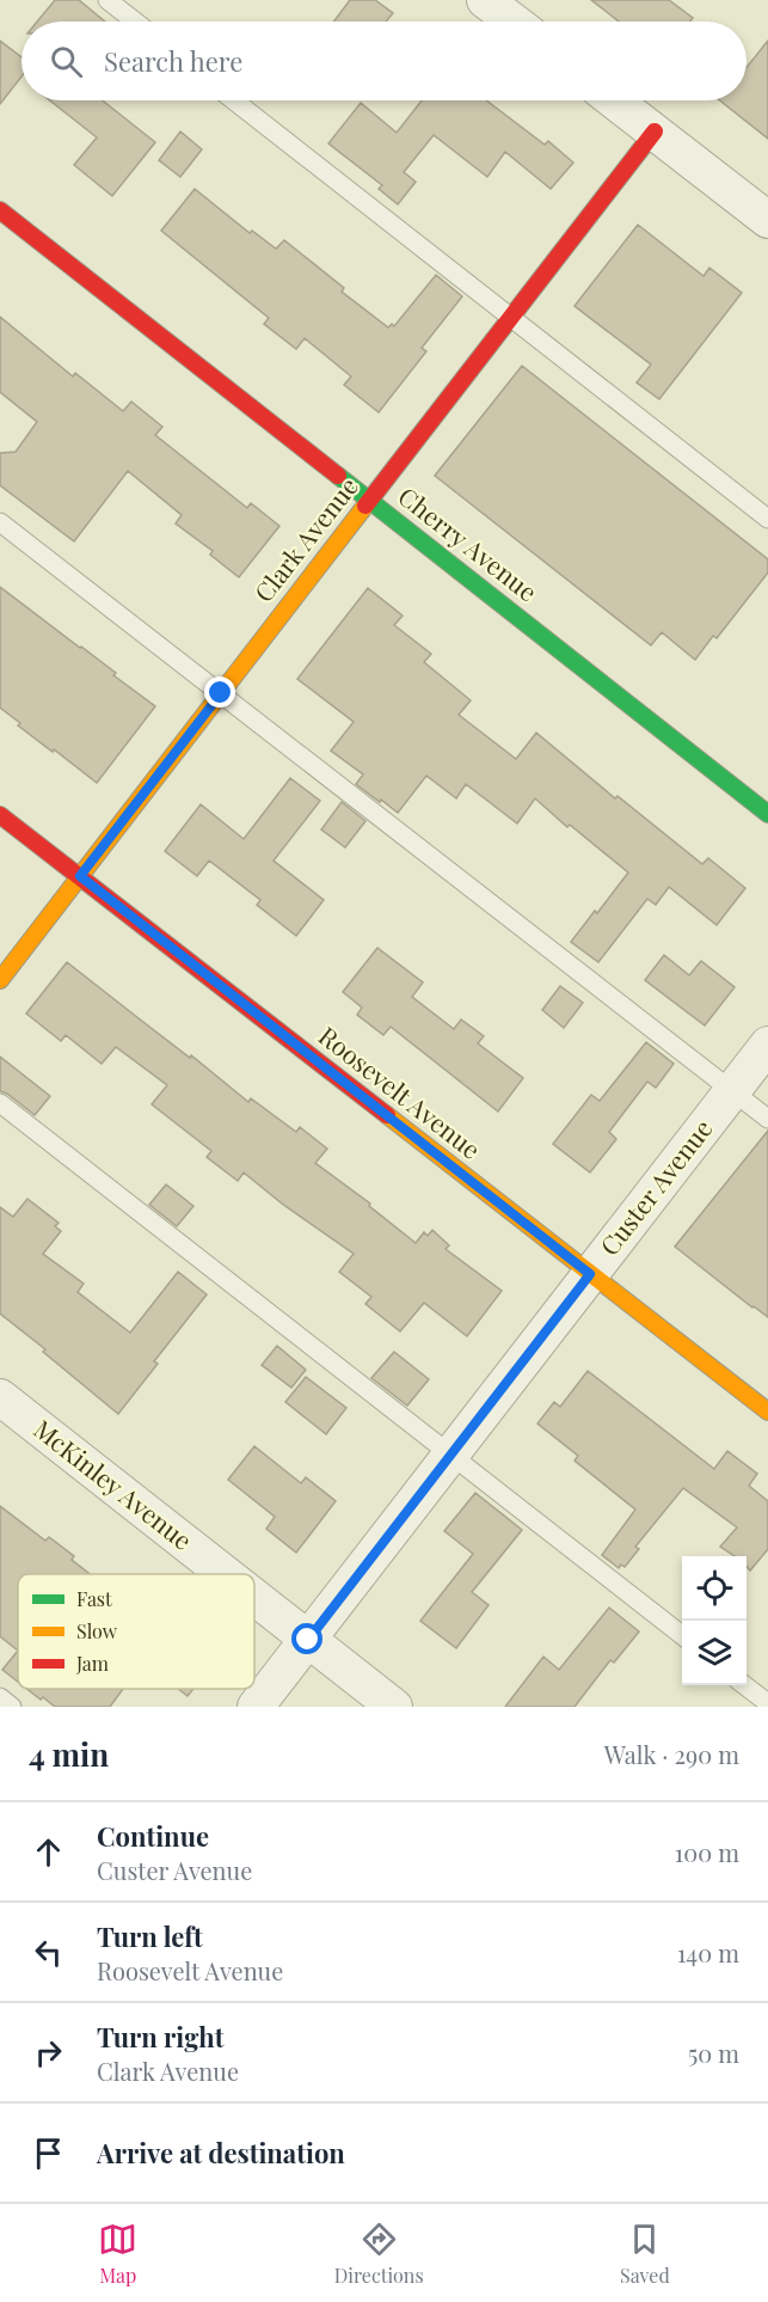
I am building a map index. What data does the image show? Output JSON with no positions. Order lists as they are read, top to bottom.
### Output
{
  "streets": {
    "street": [
      "Clark Avenue",
      "Cherry Avenue",
      "Roosevelt Avenue",
      "Custer Avenue",
      "McKinley Avenue"
    ]
  },
  "crossings": [
    ["Clark Avenue", "Cherry Avenue"],
    ["Clark Avenue", "Roosevelt Avenue"],
    ["Roosevelt Avenue", "Custer Avenue"],
    ["Custer Avenue", "McKinley Avenue"]
  ],
  "legend": ["Fast", "Slow", "Jam"],
  "page": {
    "search": "Search here",
    "heading": ["4 min", "Walk · 290 m"],
    "list": [
      ["Continue", "Custer Avenue", "100 m"],
      ["Turn left", "Roosevelt Avenue", "140 m"],
      ["Turn right", "Clark Avenue", "50 m"],
      "Arrive at destination"
    ],
    "nav": ["Map", "Directions", "Saved"]
  }
}
